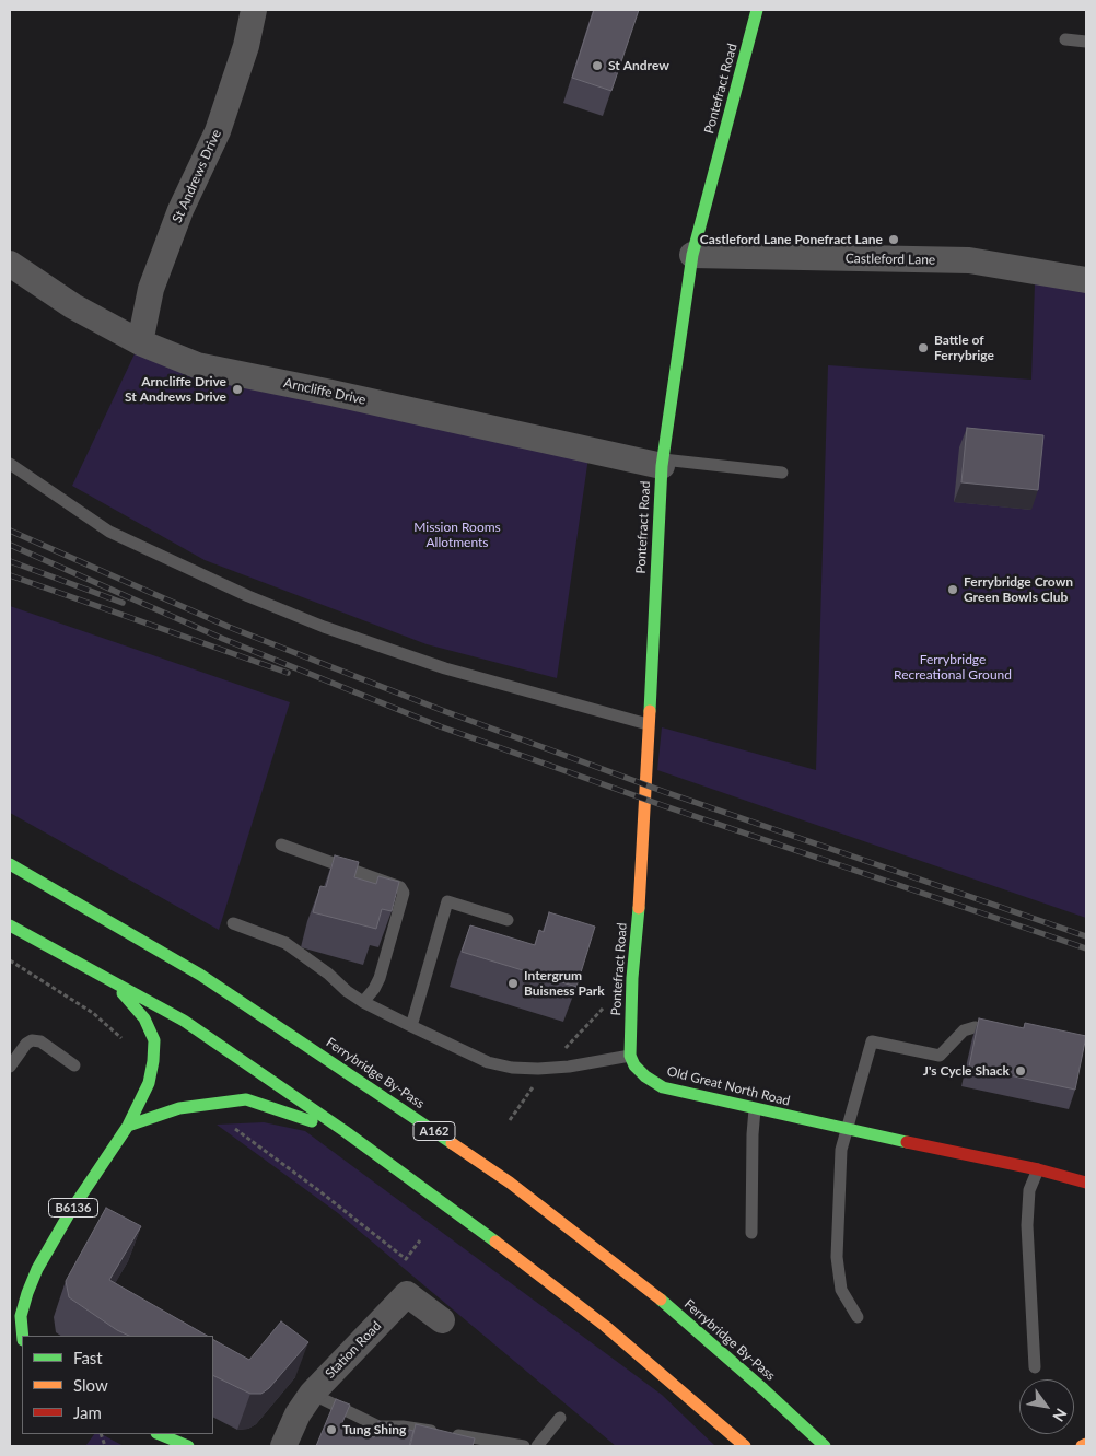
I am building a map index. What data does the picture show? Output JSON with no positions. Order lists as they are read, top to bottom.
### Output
{
  "streets": {
    "main road": [
      "Pontefract Road",
      "Ferrybridge By-Pass",
      "Old Great North Road",
      "A162",
      "B6136"
    ],
    "street": [
      "St Andrews Drive",
      "Castleford Lane",
      "Arncliffe Drive",
      "Station Road"
    ]
  },
  "crossings": [
    ["Pontefract Road", "Castleford Lane"],
    ["Pontefract Road", "Arncliffe Drive"],
    ["Pontefract Road", "Old Great North Road"],
    ["St Andrews Drive", "Arncliffe Drive"]
  ],
  "parks": ["Mission Rooms Allotments", "Ferrybridge Recreational Ground"],
  "places": [
    "St Andrew",
    "Castleford Lane Ponefract Lane",
    "Battle of Ferrybrige",
    "Arncliffe Drive St Andrews Drive",
    "Ferrybridge Crown Green Bowls Club",
    "Intergrum Buisness Park",
    "J's Cycle Shack",
    "Tung Shing"
  ],
  "legend": ["Fast", "Slow", "Jam"],
  "north": "bottom right"
}
